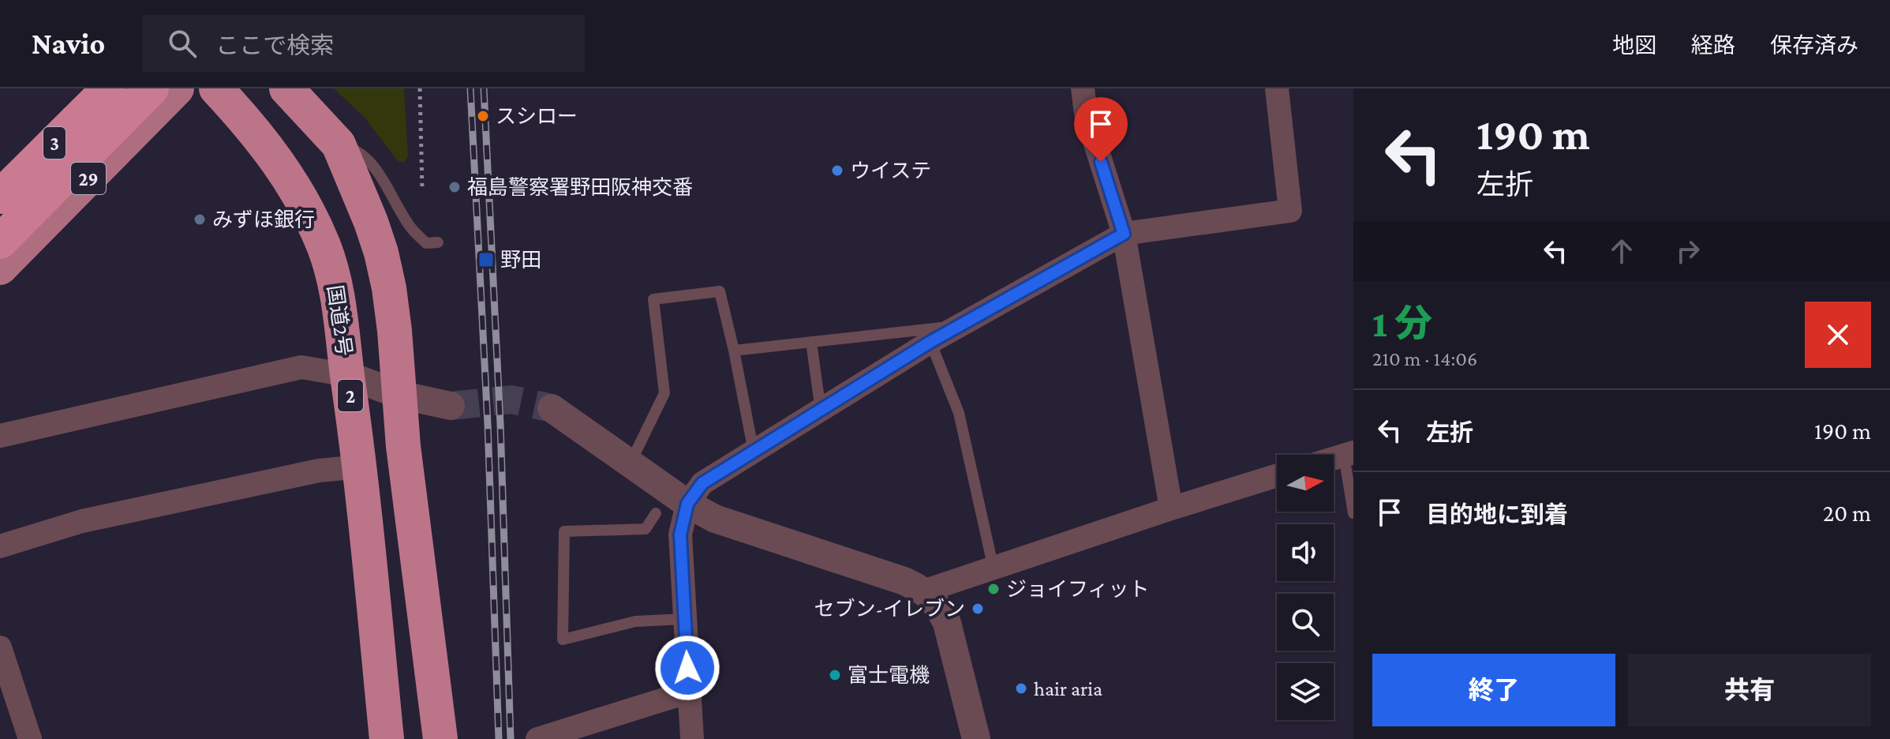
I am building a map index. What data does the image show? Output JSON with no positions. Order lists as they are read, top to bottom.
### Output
{
  "streets": {
    "highway": ["3", "国道2号", "2"],
    "main road": ["29"]
  },
  "places": {
    "other": [
      "スシロー",
      "ウイステ",
      "福島警察署野田阪神交番",
      "みずほ銀行",
      "ジョイフィット",
      "セブン-イレブン",
      "富士電機",
      "hair aria"
    ],
    "transit": ["野田"]
  },
  "north": "right",
  "page": {
    "header": "Navio",
    "search": "ここで検索",
    "nav": ["地図", "経路", "保存済み"],
    "turn": ["190 m", "左折"],
    "heading": ["1 分", "210 m · 14:06"],
    "list": [
      {
        "name": "左折",
        "value": "190 m"
      },
      {
        "name": "目的地に到着",
        "value": "20 m"
      }
    ],
    "buttons": ["終了", "共有"]
  }
}
